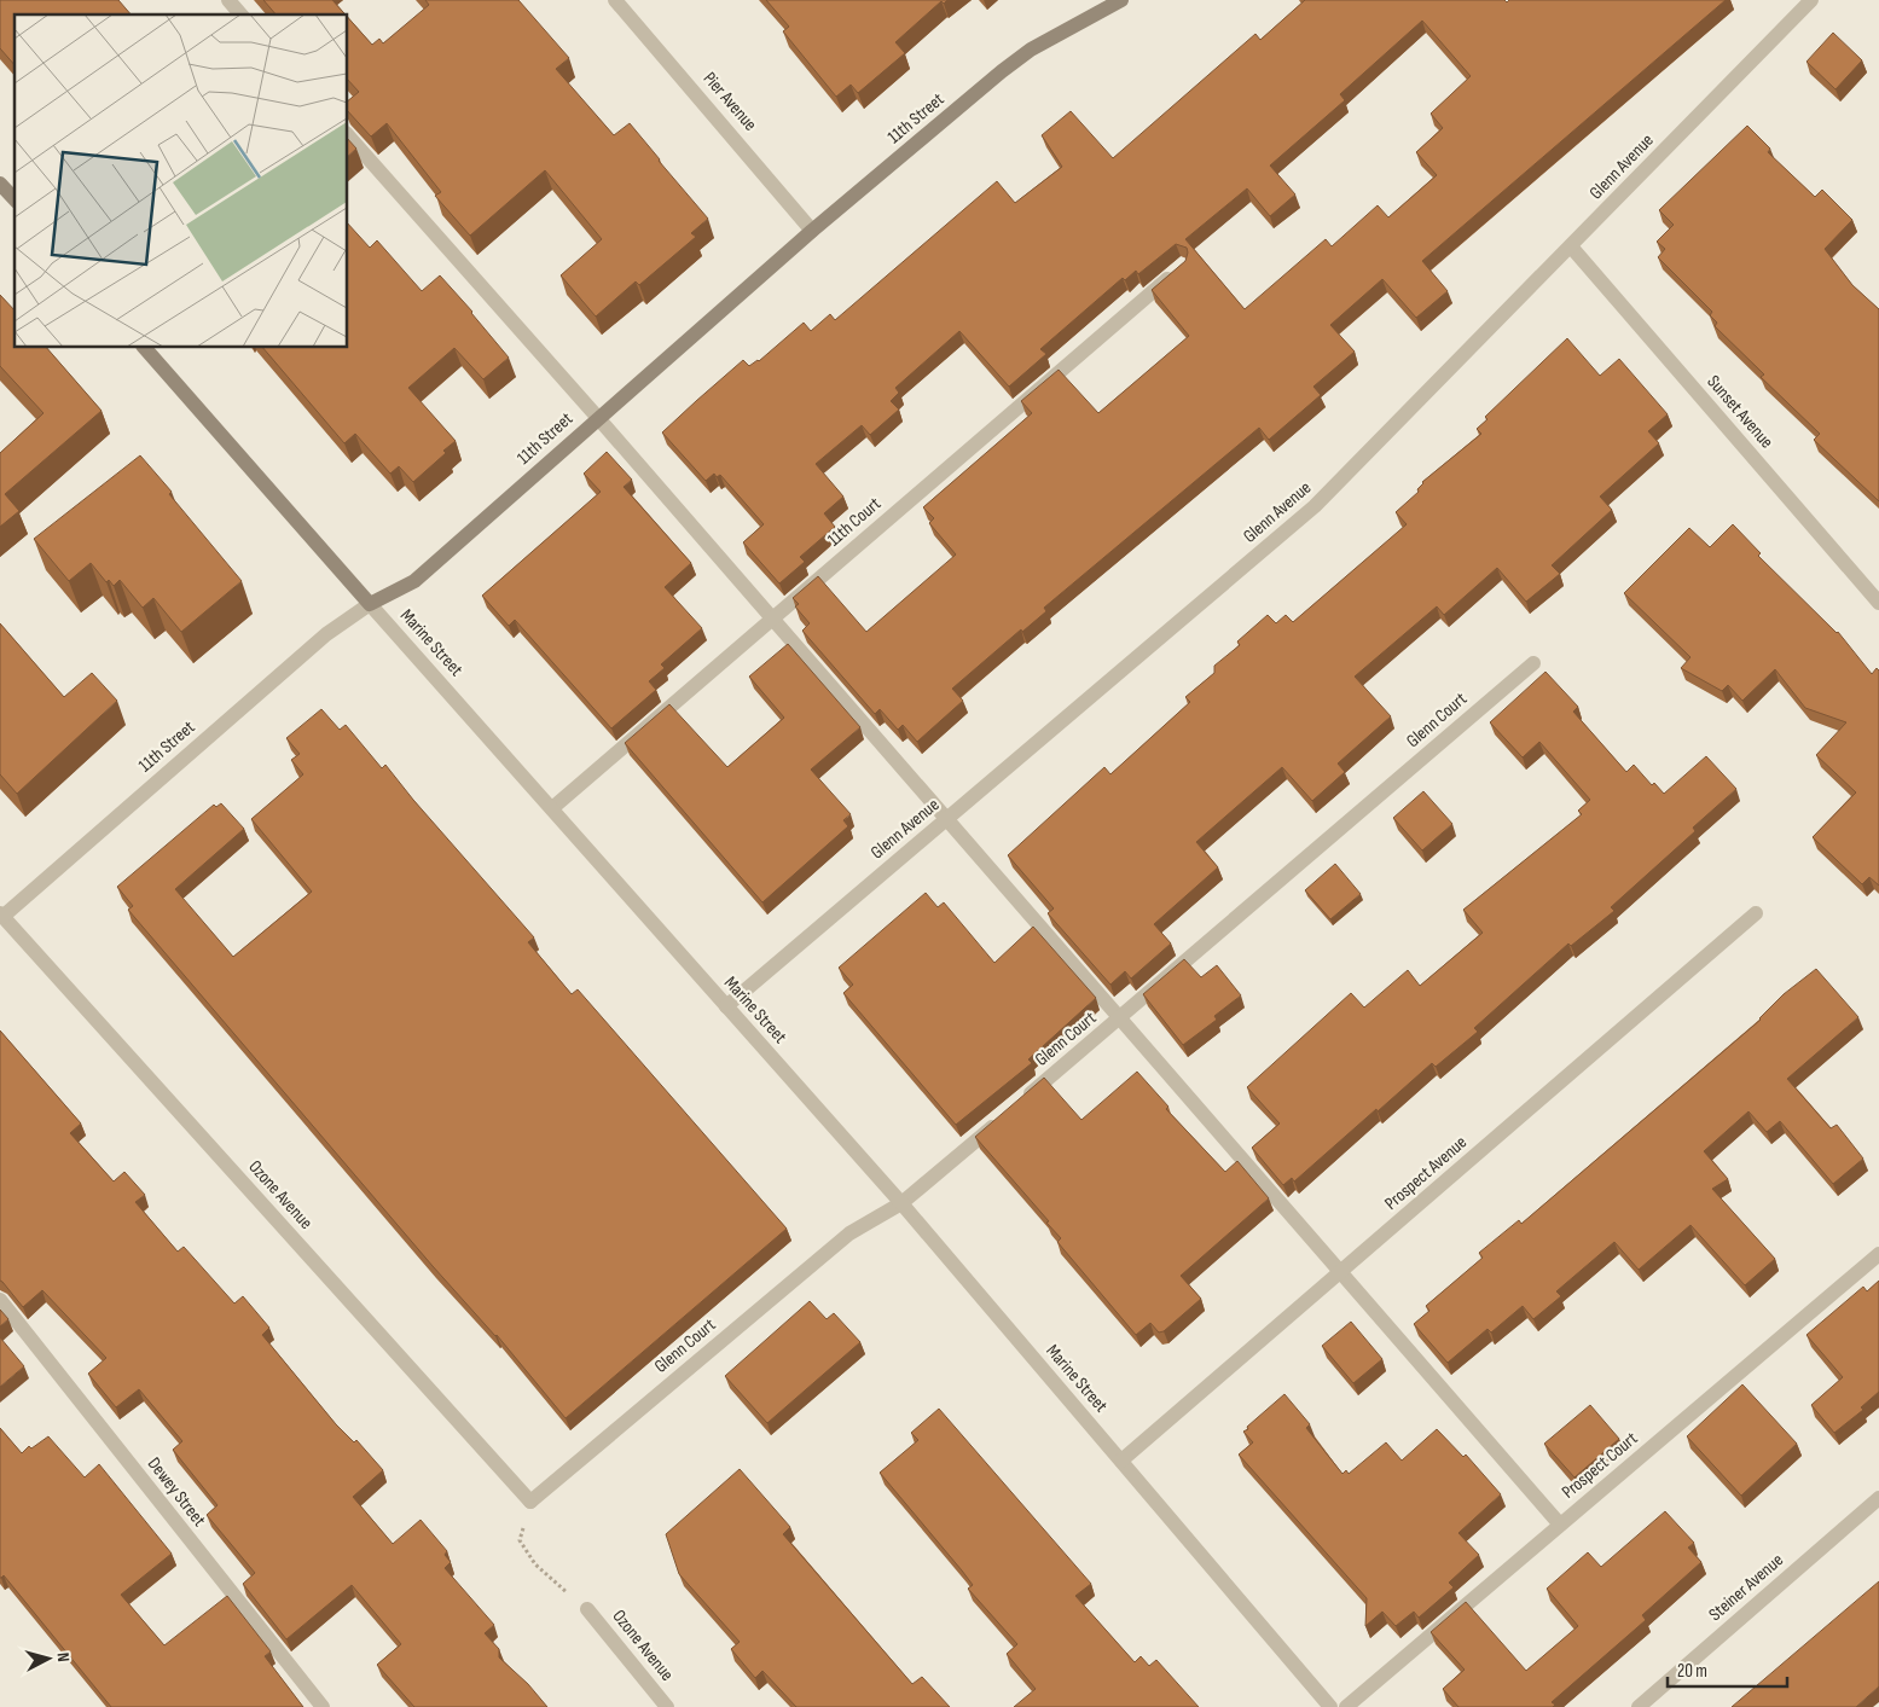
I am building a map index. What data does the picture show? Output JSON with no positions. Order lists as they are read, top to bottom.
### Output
{
  "streets": {
    "street": [
      "Pier Avenue",
      "11th Street",
      "Glenn Avenue",
      "Sunset Avenue",
      "11th Court",
      "Marine Street",
      "Glenn Court",
      "Prospect Avenue",
      "Ozone Avenue",
      "Prospect Court",
      "Dewey Street",
      "Steiner Avenue"
    ]
  },
  "crossings": [
    ["Pier Avenue", "11th Street"],
    ["11th Street", "Marine Street"],
    ["11th Street", "Ozone Avenue"],
    ["Glenn Avenue", "Sunset Avenue"],
    ["Glenn Avenue", "Marine Street"],
    ["11th Court", "Marine Street"],
    ["Marine Street", "Glenn Court"],
    ["Marine Street", "Prospect Avenue"],
    ["Glenn Court", "Ozone Avenue"]
  ],
  "scale_bar": "20 m",
  "north": "right"
}
